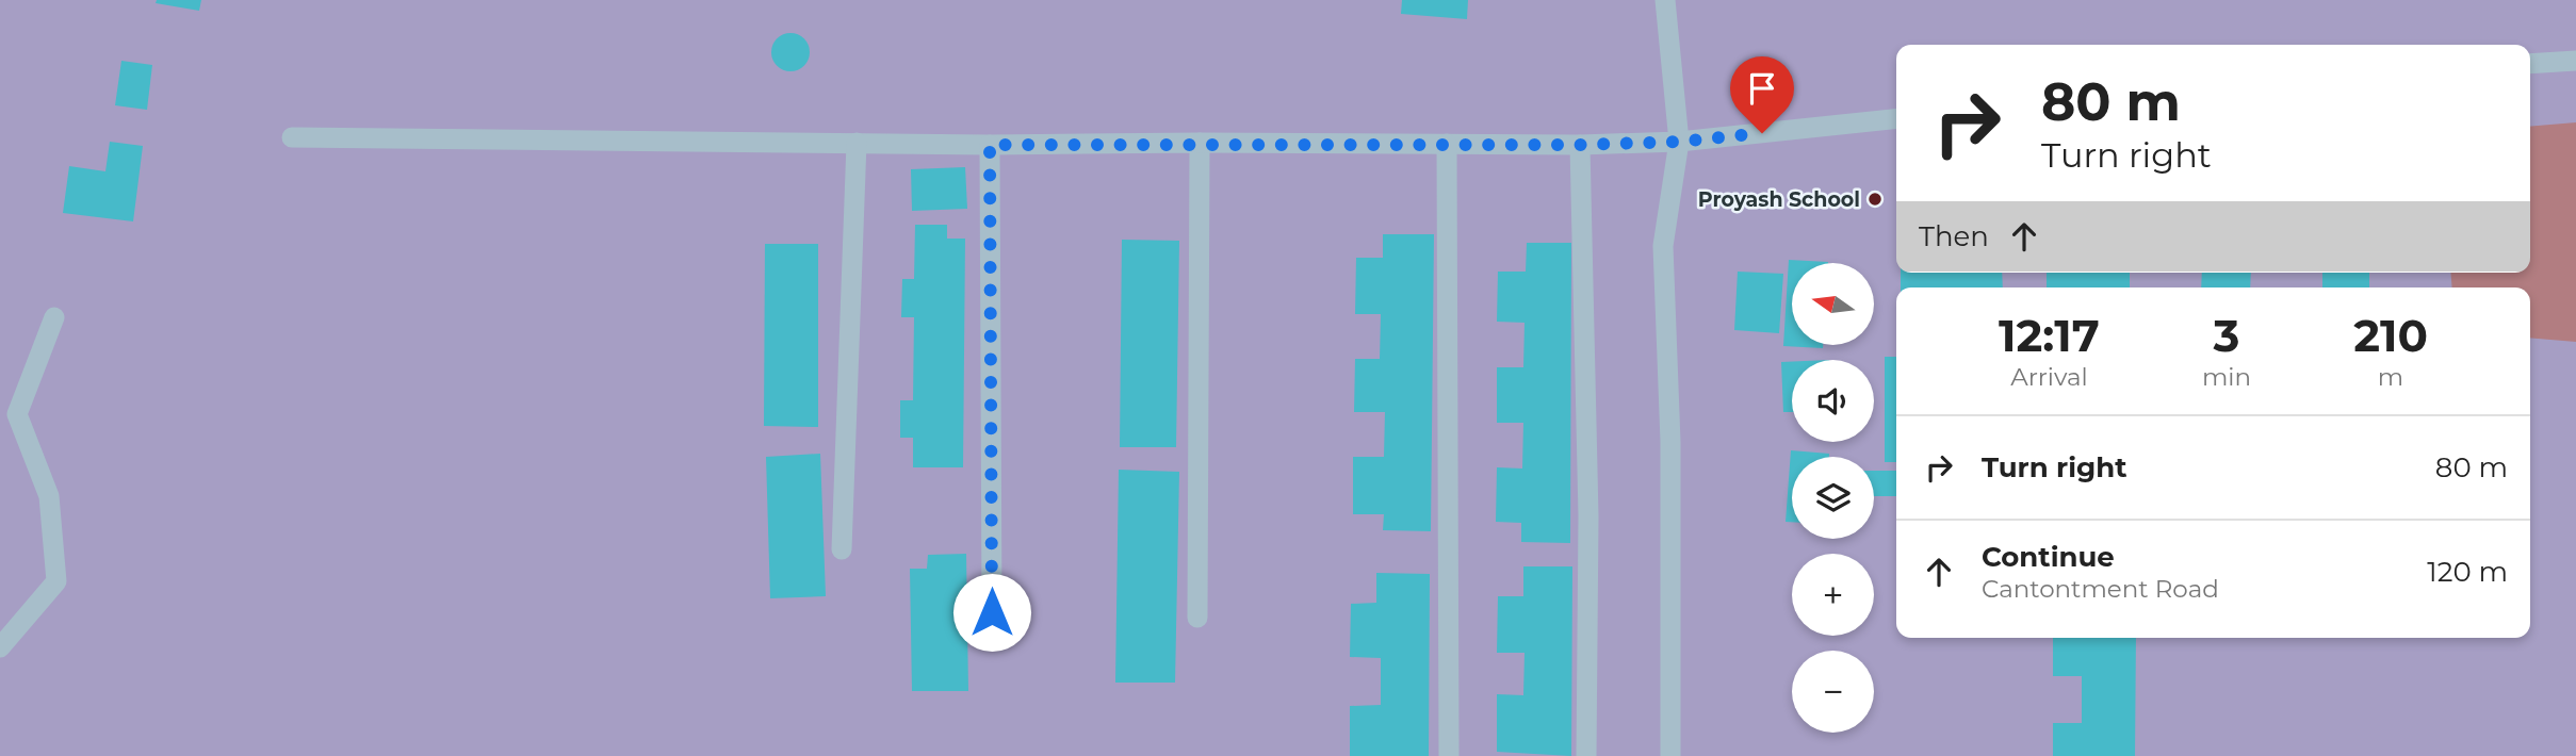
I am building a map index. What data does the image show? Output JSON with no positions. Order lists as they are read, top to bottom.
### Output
{
  "places": ["Proyash School"],
  "north": "left",
  "page": {
    "turn": ["80 m", "Turn right"],
    "then": "Then",
    "map_buttons": ["+", "−"],
    "eta": [
      "12:17",
      "Arrival",
      "3",
      "min",
      "210",
      "m"
    ],
    "list": [
      {
        "name": "Turn right",
        "value": "80 m"
      },
      {
        "name": "Continue",
        "note": "Cantontment Road",
        "value": "120 m"
      }
    ]
  }
}
